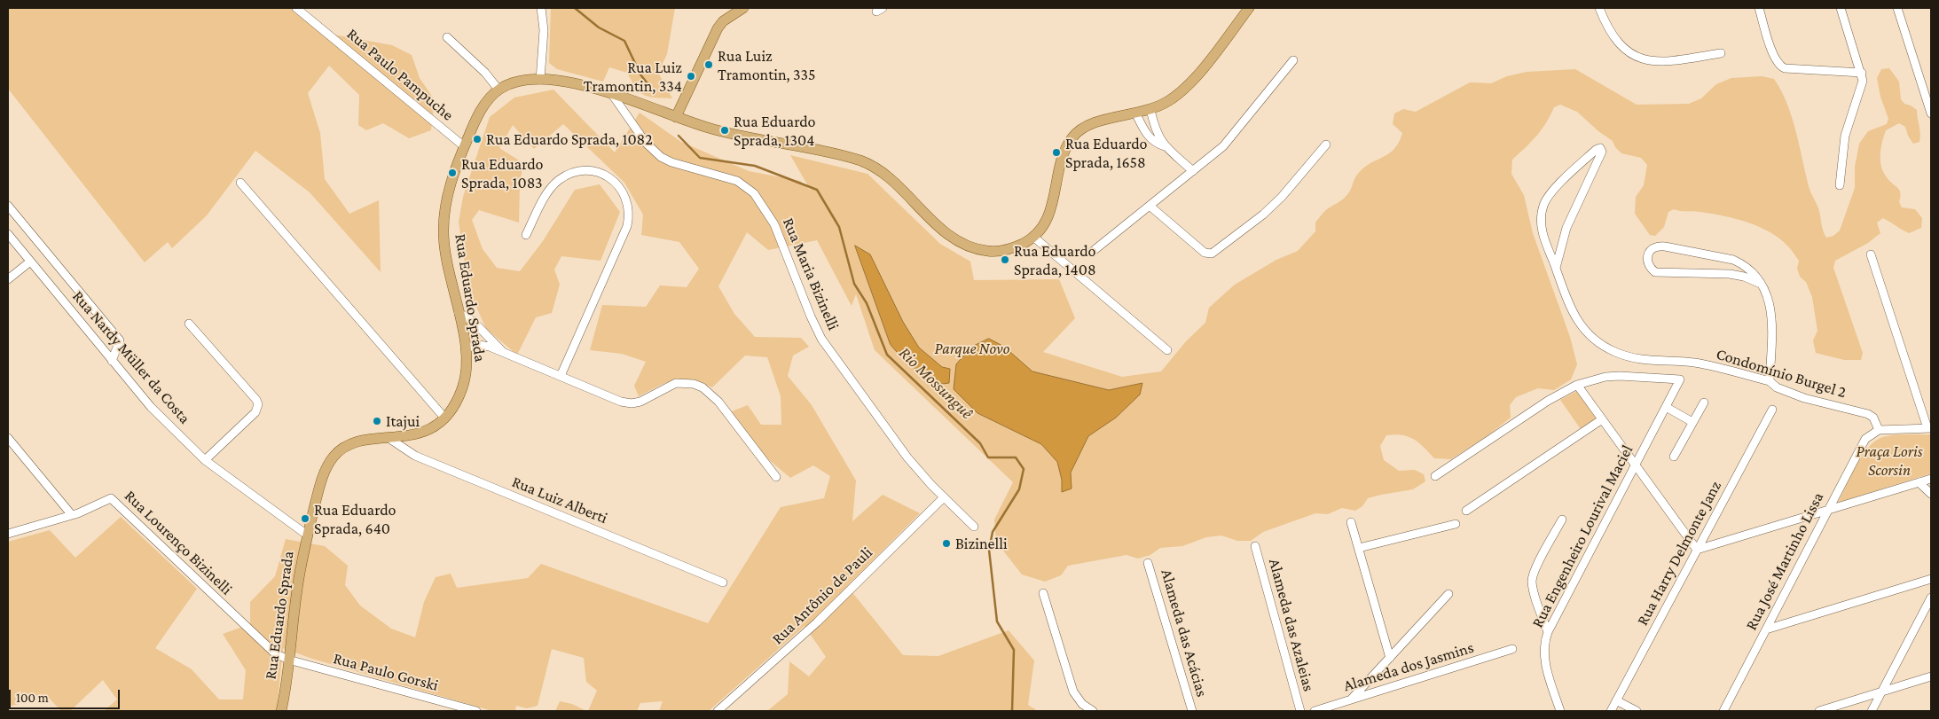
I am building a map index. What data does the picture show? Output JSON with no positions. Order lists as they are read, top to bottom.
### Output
{
  "streets": {
    "main road": ["Rua Eduardo Sprada"],
    "street": [
      "Rua Paulo Pampuche",
      "Rua Maria Bizinelli",
      "Rua Nardy Müller da Costa",
      "Condomínio Burgel 2",
      "Rua Luiz Alberti",
      "Rua Engenheiro Lourival Maciel",
      "Rua Lourenço Bizinelli",
      "Rua Harry Delmonte Janz",
      "Rua José Martinho Lissa",
      "Rua Antônio de Pauli",
      "Alameda das Azaleias",
      "Alameda das Acácias",
      "Alameda dos Jasmins",
      "Rua Paulo Gorski"
    ]
  },
  "crossings": [
    ["Rua Paulo Pampuche", "Rua Eduardo Sprada"],
    ["Rua Maria Bizinelli", "Rua Antônio de Pauli"],
    ["Rua Eduardo Sprada", "Rua Nardy Müller da Costa"],
    ["Rua Eduardo Sprada", "Rua Luiz Alberti"],
    ["Rua Eduardo Sprada", "Rua Lourenço Bizinelli"],
    ["Rua Eduardo Sprada", "Rua Paulo Gorski"],
    ["Condomínio Burgel 2", "Rua José Martinho Lissa"],
    ["Rua Lourenço Bizinelli", "Rua Paulo Gorski"]
  ],
  "water": ["Rio Mossunguê"],
  "parks": ["Parque Novo", "Praça Loris Scorsin"],
  "places": [
    "Rua Luiz Tramontin, 335",
    "Rua Luiz Tramontin, 334",
    "Rua Eduardo Sprada, 1304",
    "Rua Eduardo Sprada, 1082",
    "Rua Eduardo Sprada, 1658",
    "Rua Eduardo Sprada, 1083",
    "Rua Eduardo Sprada, 1408",
    "Itajui",
    "Rua Eduardo Sprada, 640",
    "Bizinelli"
  ],
  "scale_bar": "100 m"
}
